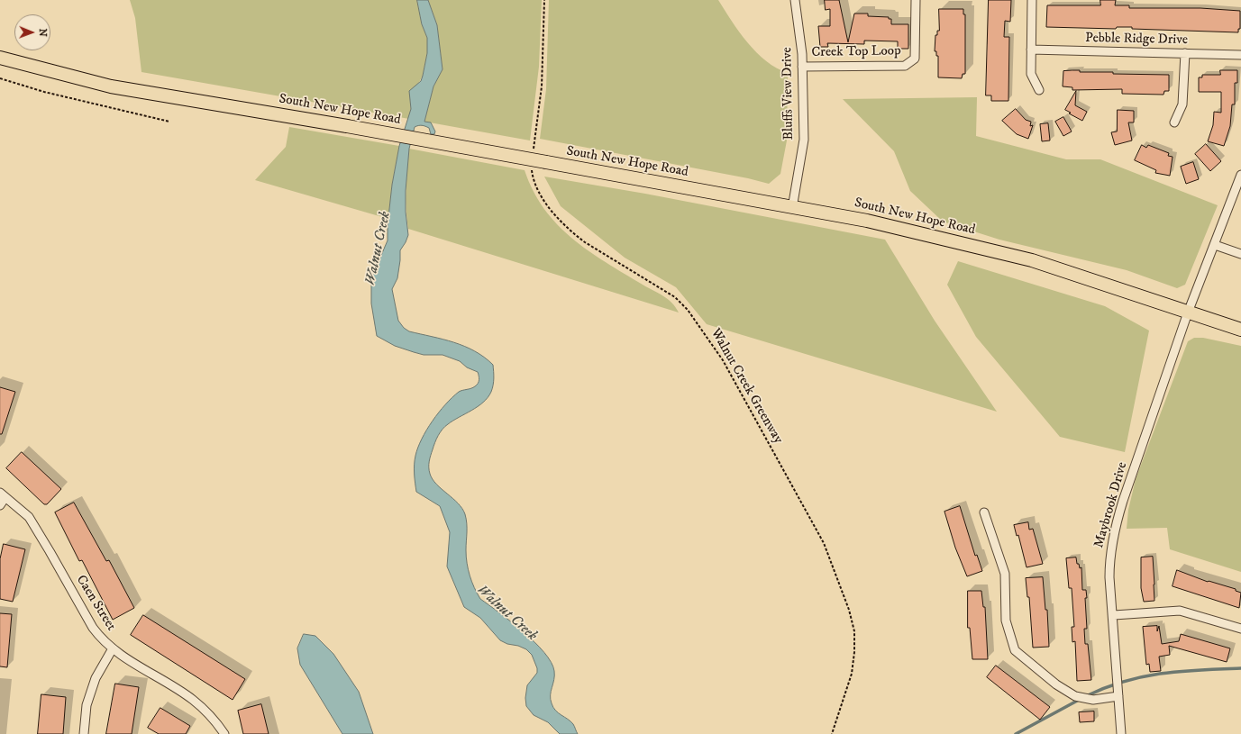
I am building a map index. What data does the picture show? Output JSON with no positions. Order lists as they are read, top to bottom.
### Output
{
  "streets": {
    "main road": ["South New Hope Road"],
    "street": [
      "Pebble Ridge Drive",
      "Creek Top Loop",
      "Bluffs View Drive",
      "Maybrook Drive",
      "Caen Street"
    ],
    "path": ["Walnut Creek Greenway"]
  },
  "crossings": [
    ["Creek Top Loop", "Bluffs View Drive"],
    ["Bluffs View Drive", "South New Hope Road"],
    ["South New Hope Road", "Maybrook Drive"]
  ],
  "water": ["Walnut Creek"],
  "north": "right"
}
